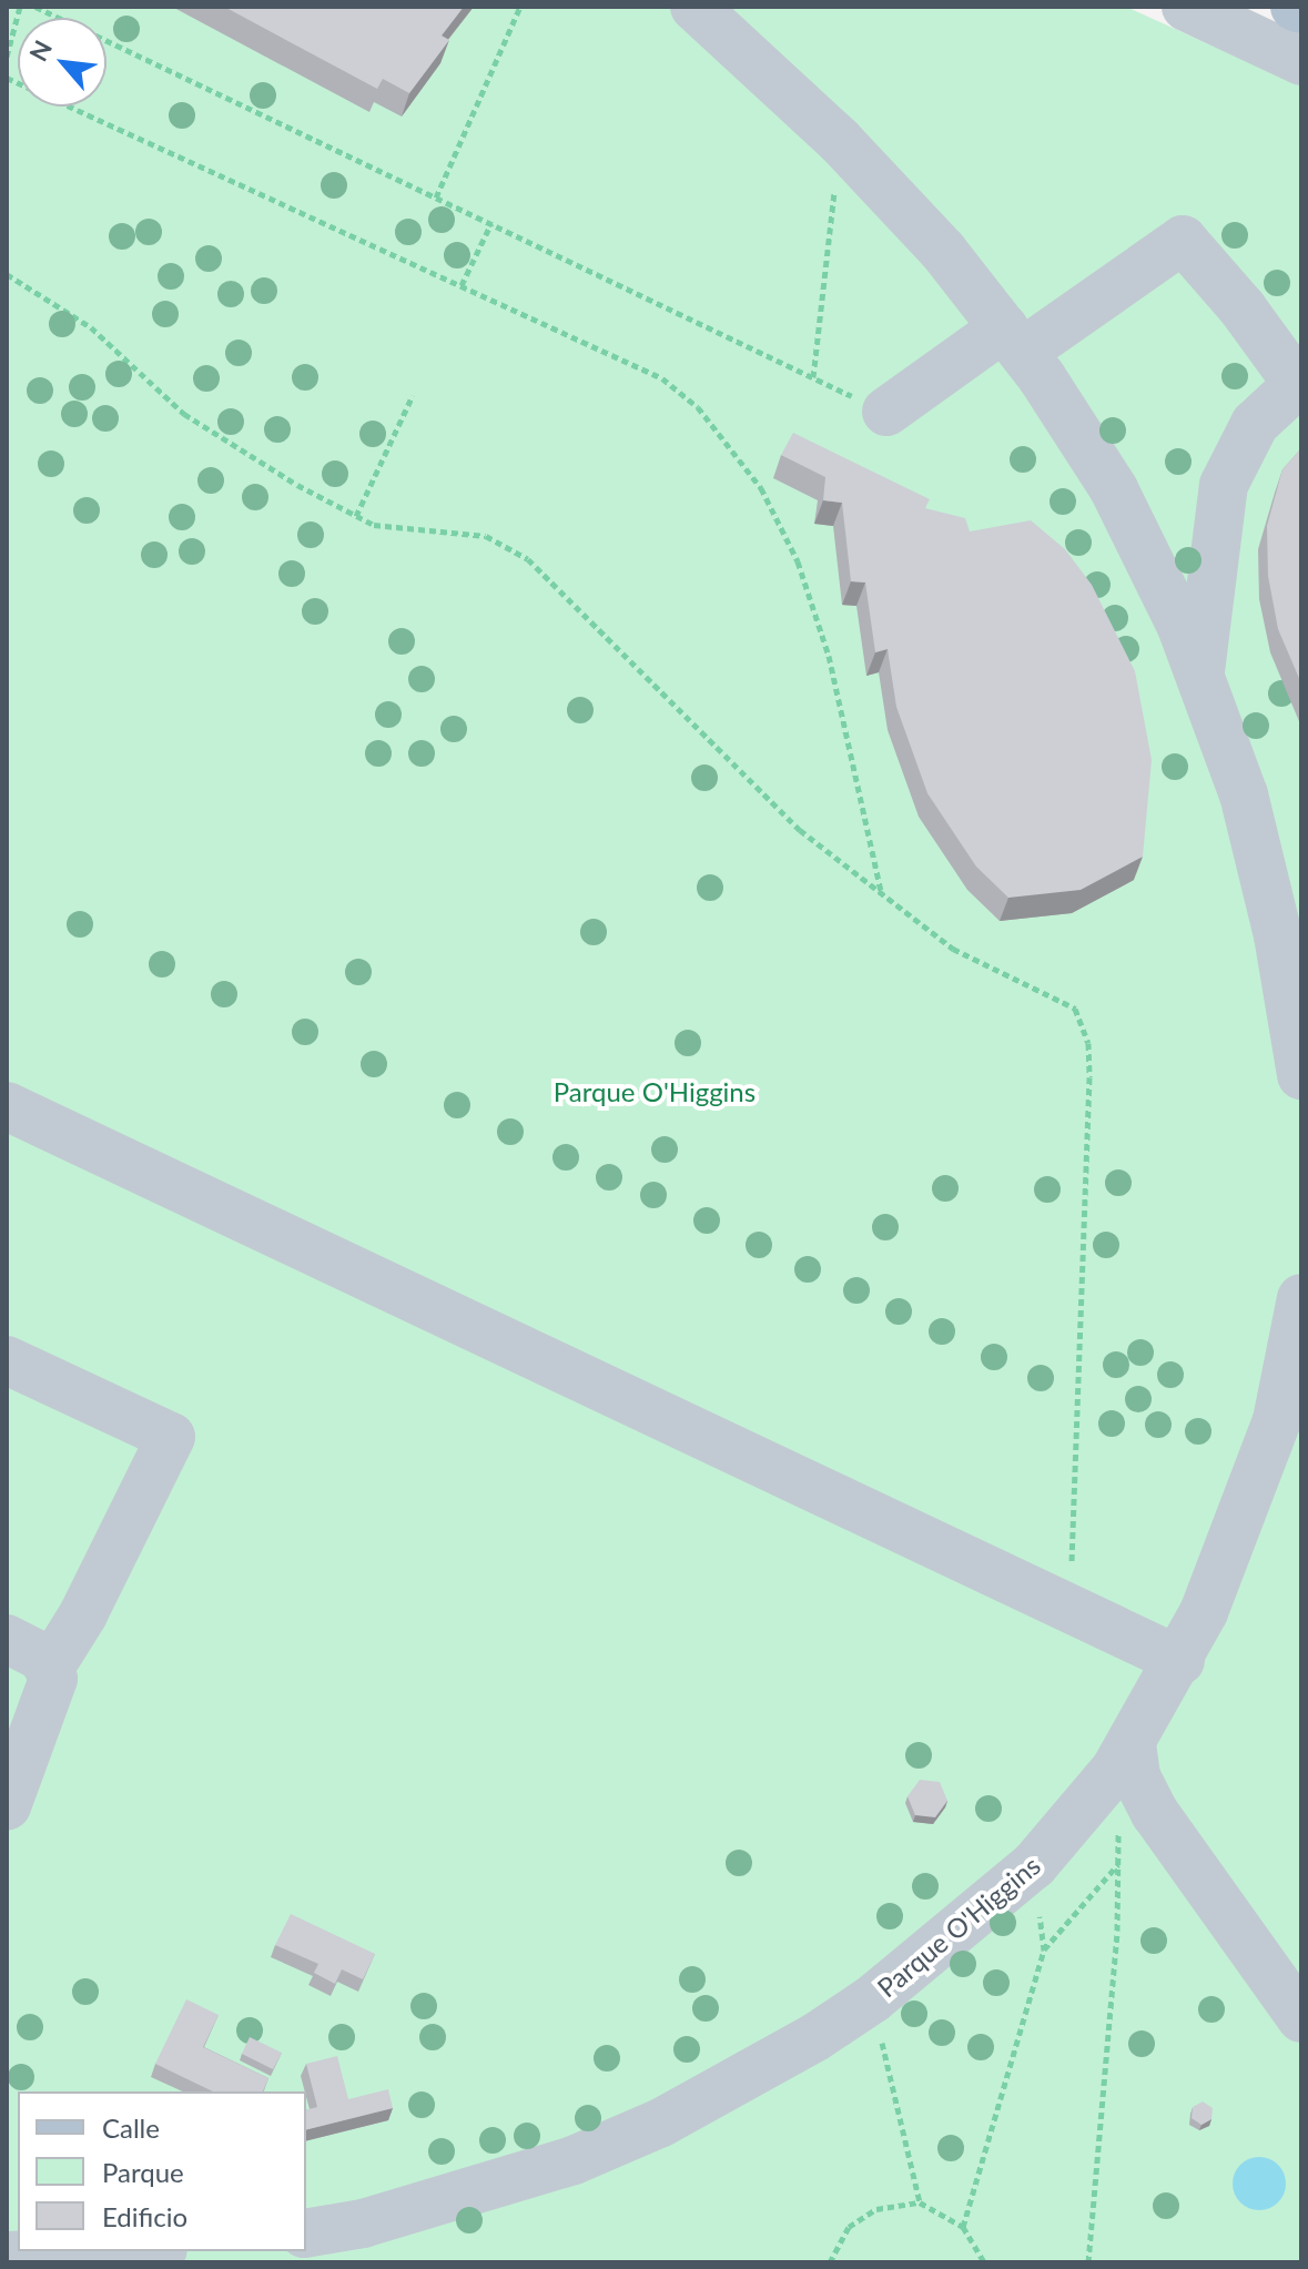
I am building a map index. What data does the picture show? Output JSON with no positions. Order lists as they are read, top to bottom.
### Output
{
  "streets": {
    "lane": ["Parque O'Higgins"]
  },
  "parks": ["Parque O'Higgins"],
  "legend": ["Calle", "Parque", "Edificio"],
  "north": "top left"
}
